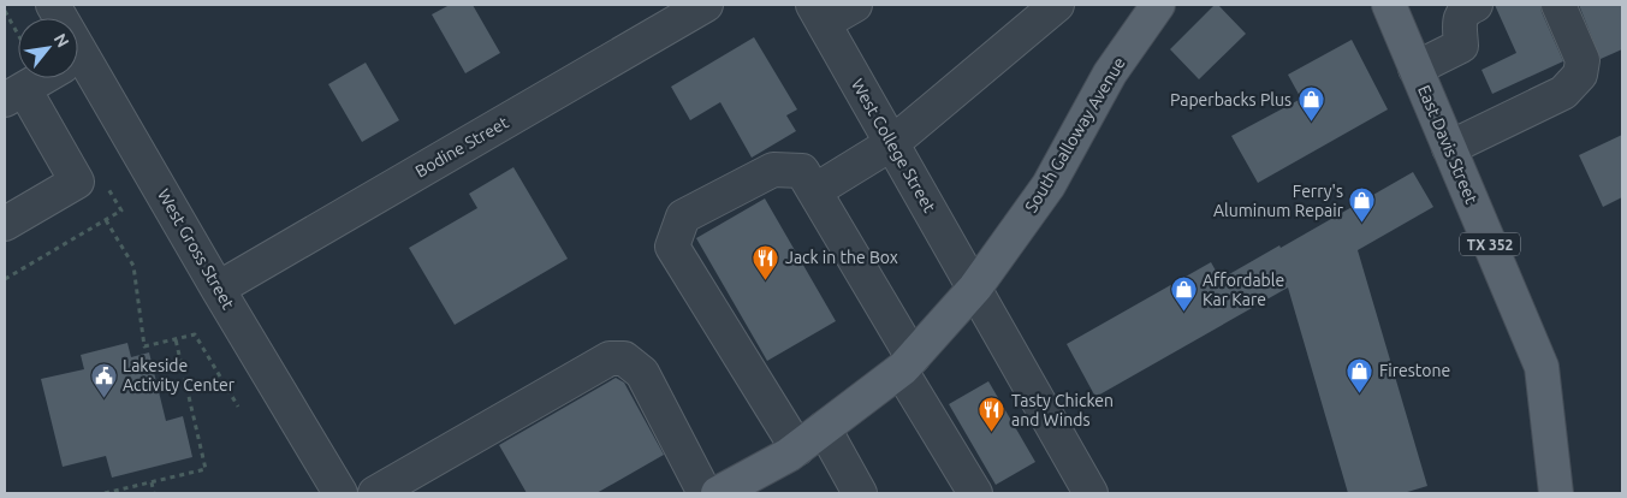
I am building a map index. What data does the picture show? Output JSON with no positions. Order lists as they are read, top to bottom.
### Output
{
  "streets": {
    "main road": ["South Galloway Avenue", "East Davis Street", "TX 352"],
    "street": ["West College Street", "Bodine Street", "West Gross Street"]
  },
  "crossings": [
    ["South Galloway Avenue", "West College Street"],
    ["Bodine Street", "West Gross Street"]
  ],
  "places": {
    "shop": [
      "Paperbacks Plus",
      "Ferry's Aluminum Repair",
      "Affordable Kar Kare",
      "Firestone"
    ],
    "restaurant": ["Jack in the Box", "Tasty Chicken and Winds"],
    "public building": ["Lakeside Activity Center"]
  },
  "north": "top right"
}
